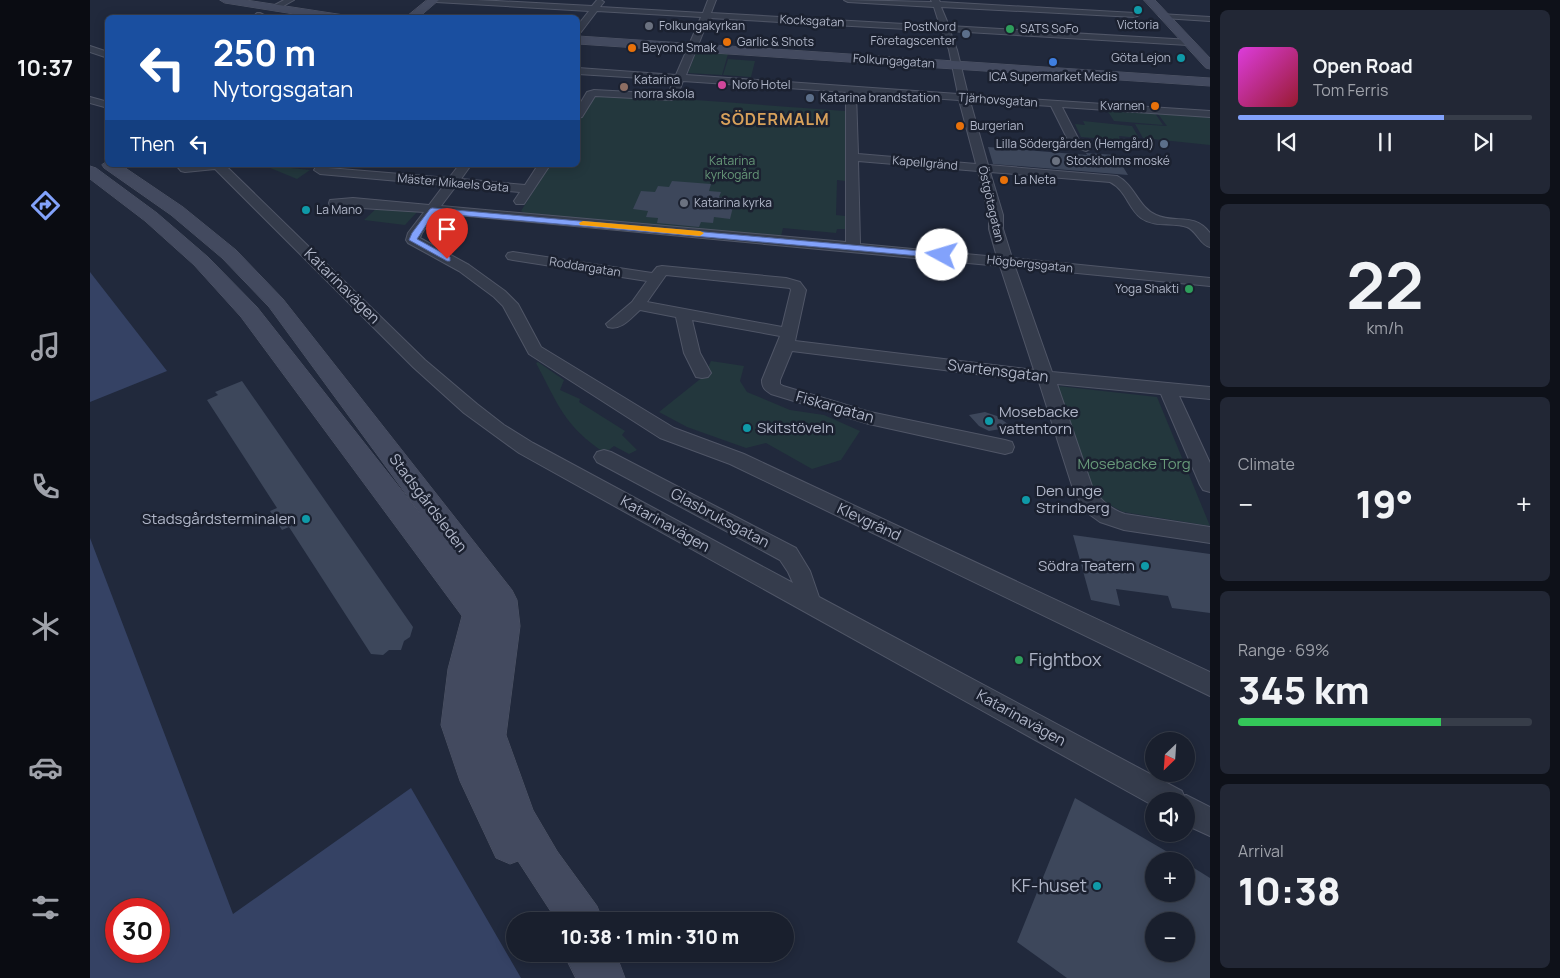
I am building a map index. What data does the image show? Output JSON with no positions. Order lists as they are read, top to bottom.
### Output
{
  "streets": {
    "street": [
      "Kocksgatan",
      "Folkungagatan",
      "Tjärhovsgatan",
      "Kapellgränd",
      "Mäster Mikaels Gata",
      "Östgötagatan",
      "Högbergsgatan",
      "Roddargatan",
      "Katarinavägen",
      "Svartensgatan",
      "Fiskargatan",
      "Stadsgårdsleden",
      "Glasbruksgatan",
      "Klevgränd"
    ]
  },
  "crossings": [
    ["Kocksgatan", "Östgötagatan"],
    ["Folkungagatan", "Östgötagatan"],
    ["Tjärhovsgatan", "Östgötagatan"],
    ["Kapellgränd", "Östgötagatan"],
    ["Östgötagatan", "Högbergsgatan"],
    ["Östgötagatan", "Svartensgatan"],
    ["Högbergsgatan", "Klevgränd"],
    ["Roddargatan", "Fiskargatan"],
    ["Katarinavägen", "Glasbruksgatan"],
    ["Svartensgatan", "Fiskargatan"]
  ],
  "districts": ["SÖDERMALM"],
  "parks": ["Katarina kyrkogård", "Mosebacke Torg"],
  "places": [
    "Victoria",
    "Folkungakyrkan",
    "SATS SoFo",
    "PostNord Företagscenter",
    "Garlic & Shots",
    "Beyond Smak",
    "Göta Lejon",
    "ICA Supermarket Medis",
    "Nofo Hotel",
    "Katarina norra skola",
    "Katarina brandstation",
    "Kvarnen",
    "Burgerian",
    "Lilla Södergården (Hemgård)",
    "Stockholms moské",
    "La Neta",
    "Katarina kyrka",
    "La Mano",
    "Yoga Shakti",
    "Mosebacke vattentorn",
    "Skitstöveln",
    "Den unge Strindberg",
    "Stadsgårdsterminalen",
    "Södra Teatern",
    "Fightbox",
    "KF-huset"
  ],
  "north": "bottom left",
  "page": {
    "tabs": "10:37",
    "turn": ["250 m", "Nytorgsgatan"],
    "song": ["Open Road", "Tom Ferris"],
    "then": "Then",
    "tile": [
      ["22", "km/h"],
      "Climate",
      ["Range · 69%", "345 km"],
      ["Arrival", "10:38"]
    ],
    "heat": ["−", "19°", "+"],
    "map_buttons": ["+", "−"],
    "limit": "30",
    "trip": "10:38 · 1 min · 310 m"
  }
}
